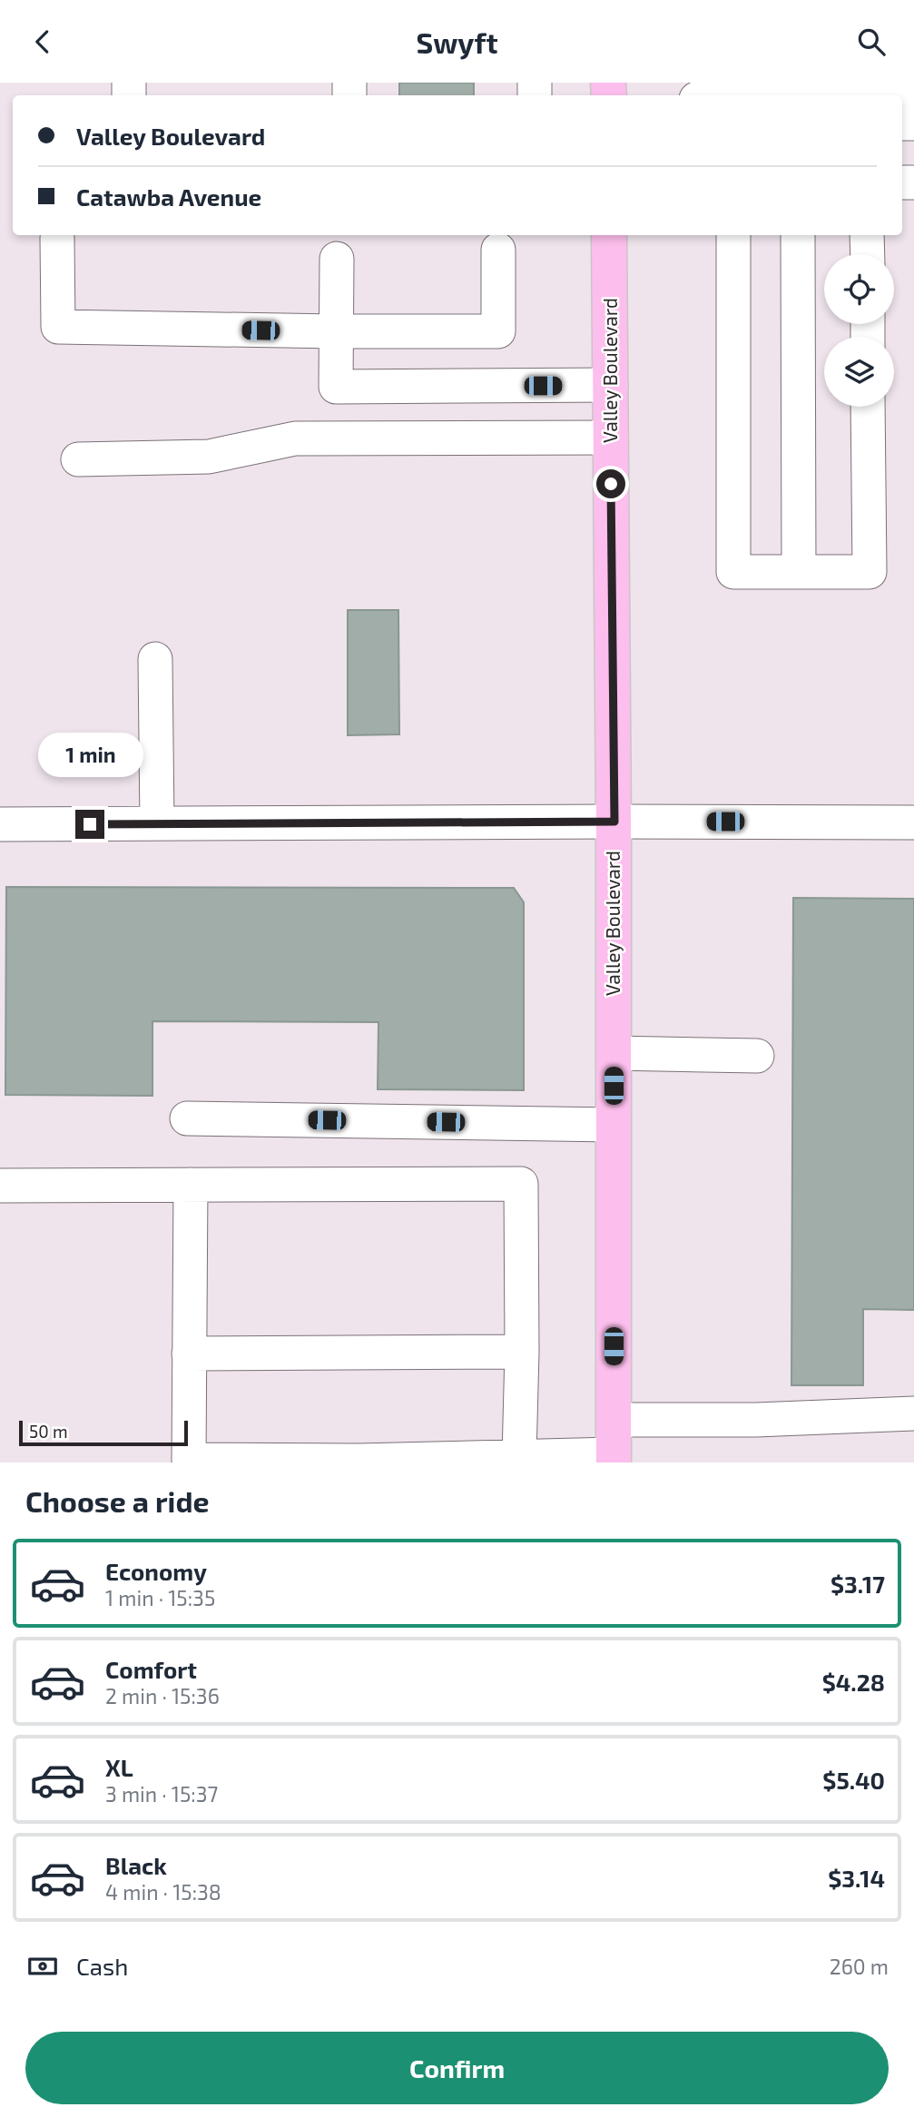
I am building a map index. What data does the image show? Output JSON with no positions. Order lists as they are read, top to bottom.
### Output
{
  "streets": {
    "main road": ["Valley Boulevard"]
  },
  "scale_bar": "50 m",
  "page": {
    "header": "Swyft",
    "banner": ["Valley Boulevard", "Catawba Avenue"],
    "bubble": "1 min",
    "scale": "50 m",
    "heading": "Choose a ride",
    "list": [
      {
        "name": "Economy",
        "note": "1 min · 15:35",
        "value": "$3.17"
      },
      {
        "name": "Comfort",
        "note": "2 min · 15:36",
        "value": "$4.28"
      },
      {
        "name": "XL",
        "note": "3 min · 15:37",
        "value": "$5.40"
      },
      {
        "name": "Black",
        "note": "4 min · 15:38",
        "value": "$3.14"
      }
    ],
    "pay": ["Cash", "260 m"],
    "buttons": "Confirm"
  }
}
